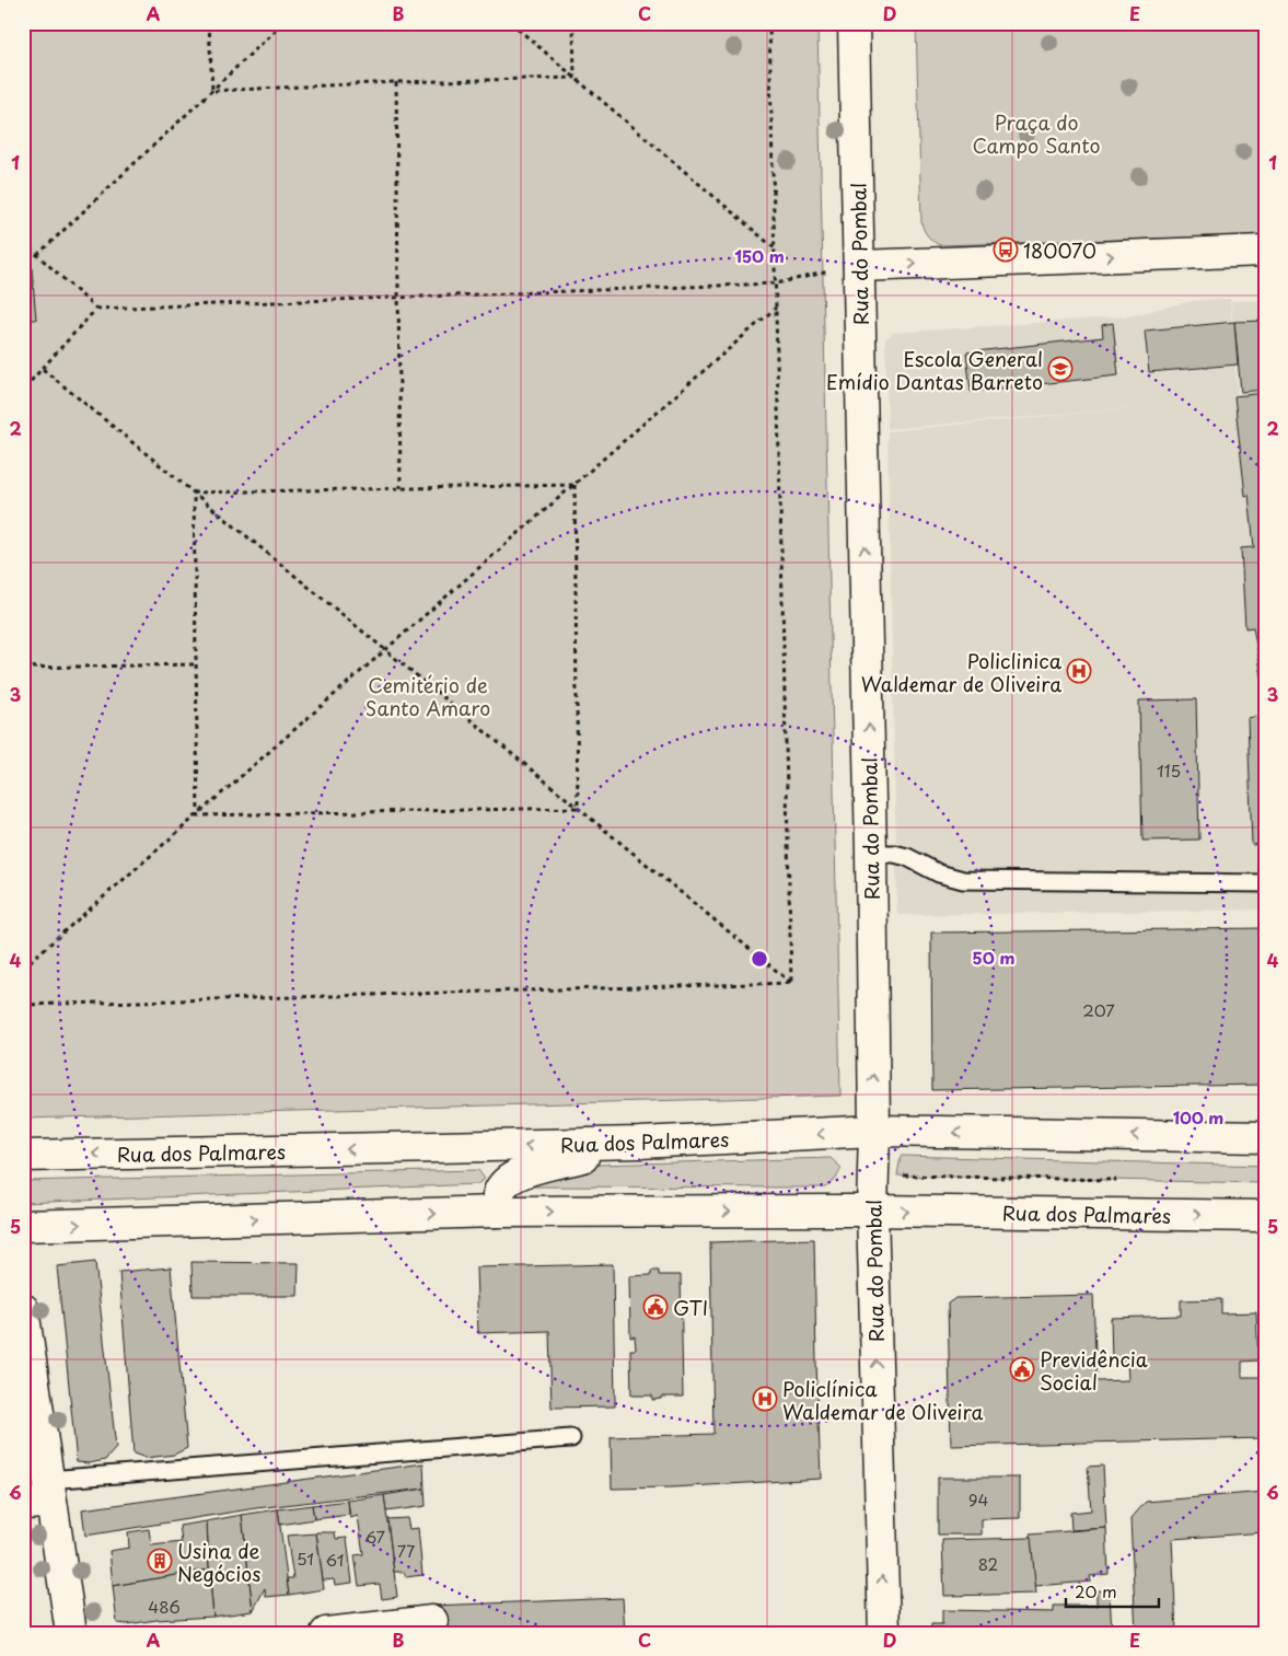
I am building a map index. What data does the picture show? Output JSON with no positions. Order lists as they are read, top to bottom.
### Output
{
  "streets": {
    "main road": ["Rua do Pombal", "Rua dos Palmares"]
  },
  "crossings": [
    ["Rua do Pombal", "Rua dos Palmares"]
  ],
  "one_way": ["Rua do Pombal"],
  "parks": ["Praça do Campo Santo", "Cemitério de Santo Amaro"],
  "places": {
    "bus stop": ["180070"],
    "school or university": ["Escola General Emídio Dantas Barreto"],
    "hospital": ["Policlinica Waldemar de Oliveira", "Policlínica Waldemar de Oliveira"],
    "public building": ["GTI", "Previdência Social"],
    "building": ["Usina de Negócios"]
  },
  "house_numbers": [
    "115",
    "207",
    "94",
    "67",
    "77",
    "51",
    "61",
    "82",
    "486"
  ],
  "scale_bar": "20 m",
  "grid": {
    "columns": [
      "A",
      "B",
      "C",
      "D",
      "E"
    ],
    "rows": [
      "1",
      "2",
      "3",
      "4",
      "5",
      "6"
    ]
  },
  "rings": ["150 m", "50 m", "100 m"]
}
